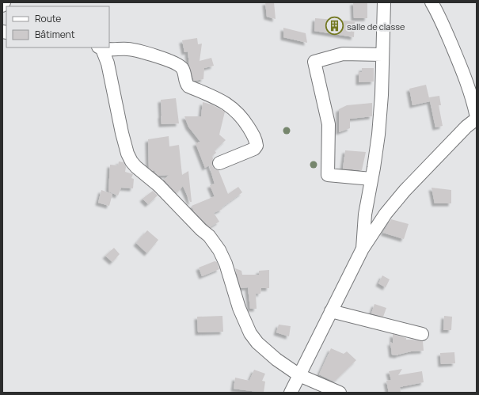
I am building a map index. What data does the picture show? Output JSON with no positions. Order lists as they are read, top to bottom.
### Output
{
  "places": {
    "building": ["salle de classe"]
  },
  "legend": ["Route", "Bâtiment"]
}
